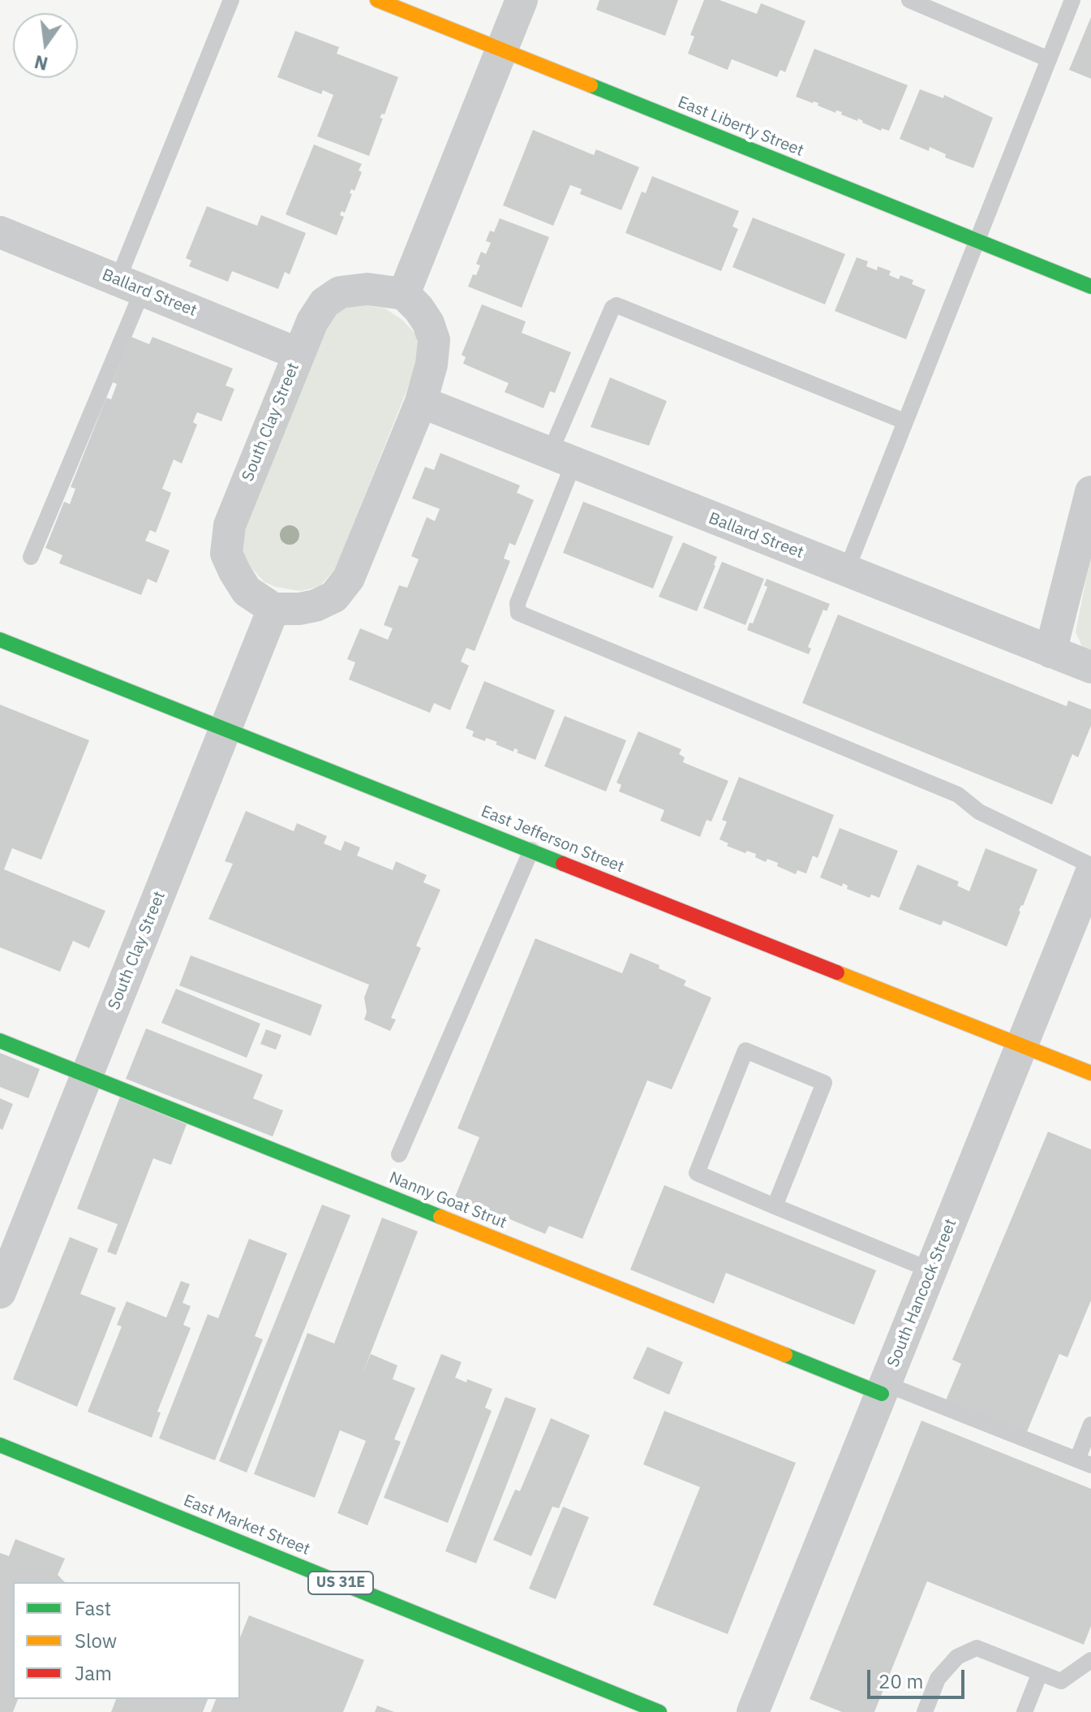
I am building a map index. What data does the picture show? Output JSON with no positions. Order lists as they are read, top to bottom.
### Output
{
  "streets": {
    "street": [
      "East Liberty Street",
      "Ballard Street",
      "South Clay Street",
      "East Jefferson Street",
      "Nanny Goat Strut",
      "South Hancock Street",
      "East Market Street",
      "US 31E"
    ]
  },
  "crossings": [
    ["Ballard Street", "South Clay Street"],
    ["South Clay Street", "East Jefferson Street"],
    ["South Clay Street", "Nanny Goat Strut"],
    ["East Jefferson Street", "South Hancock Street"],
    ["Nanny Goat Strut", "South Hancock Street"]
  ],
  "legend": ["Fast", "Slow", "Jam"],
  "scale_bar": "20 m",
  "north": "bottom"
}
